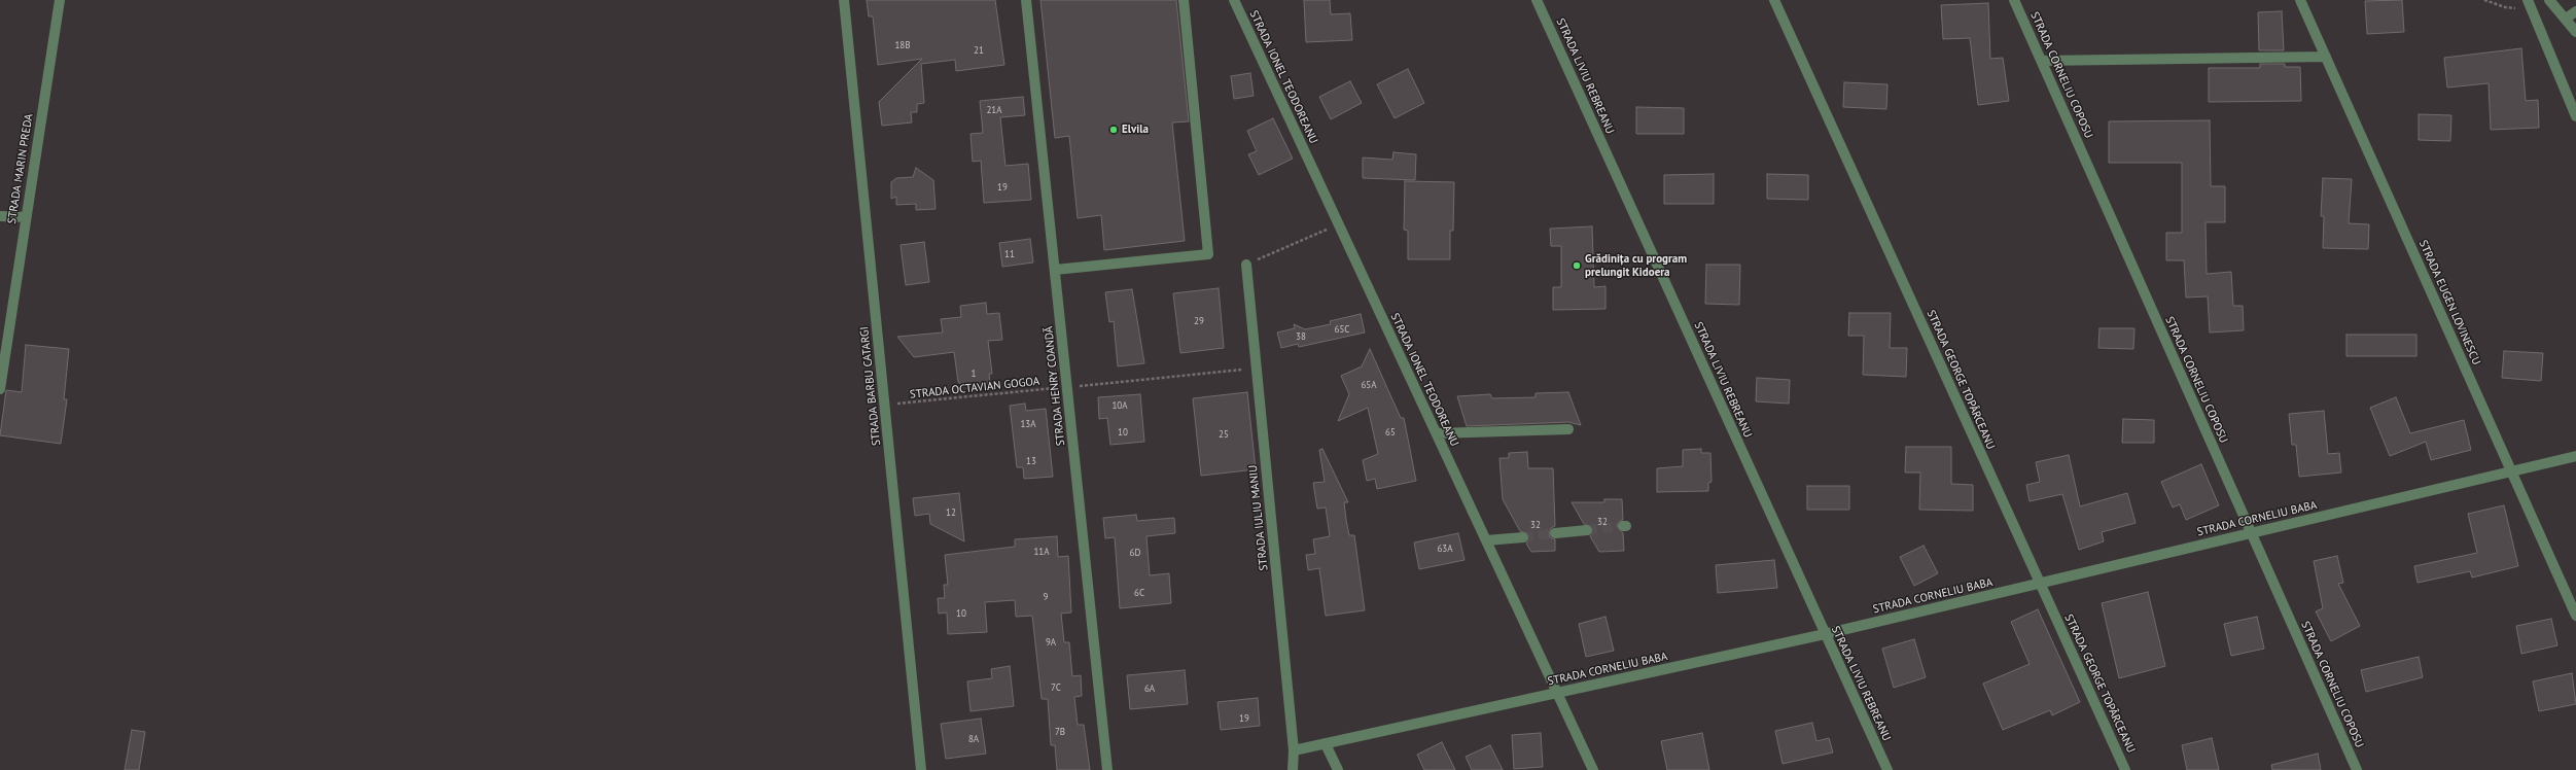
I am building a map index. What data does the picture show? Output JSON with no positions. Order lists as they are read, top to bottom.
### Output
{
  "streets": {
    "street": [
      "STRADA CORNELIU COPOSU",
      "STRADA LIVIU REBREANU",
      "STRADA IONEL TEODOREANU",
      "STRADA MARIN PREDA",
      "STRADA EUGEN LOVINESCU",
      "STRADA GEORGE TOPÂRCEANU",
      "STRADA BARBU CATARGI",
      "STRADA HENRY COANDĂ",
      "STRADA IULIU MANIU",
      "STRADA CORNELIU BABA"
    ],
    "path": ["STRADA OCTAVIAN GOGOA"]
  },
  "crossings": [
    ["STRADA CORNELIU COPOSU", "STRADA CORNELIU BABA"],
    ["STRADA LIVIU REBREANU", "STRADA CORNELIU BABA"],
    ["STRADA IONEL TEODOREANU", "STRADA CORNELIU BABA"],
    ["STRADA EUGEN LOVINESCU", "STRADA CORNELIU BABA"],
    ["STRADA GEORGE TOPÂRCEANU", "STRADA CORNELIU BABA"],
    ["STRADA BARBU CATARGI", "STRADA OCTAVIAN GOGOA"],
    ["STRADA HENRY COANDĂ", "STRADA OCTAVIAN GOGOA"],
    ["STRADA OCTAVIAN GOGOA", "STRADA IULIU MANIU"],
    ["STRADA IULIU MANIU", "STRADA CORNELIU BABA"]
  ],
  "places": ["Elvila", "Grădinița cu program prelungit Kidoera"],
  "house_numbers": [
    "18B",
    "21",
    "21A",
    "19",
    "11",
    "29",
    "65C",
    "38",
    "1",
    "65A",
    "10A",
    "13A",
    "10",
    "65",
    "25",
    "13",
    "12",
    "32",
    "32",
    "63A",
    "11A",
    "6D",
    "6C",
    "9",
    "10",
    "9A",
    "7C",
    "6A",
    "19",
    "7B",
    "8A"
  ]
}
